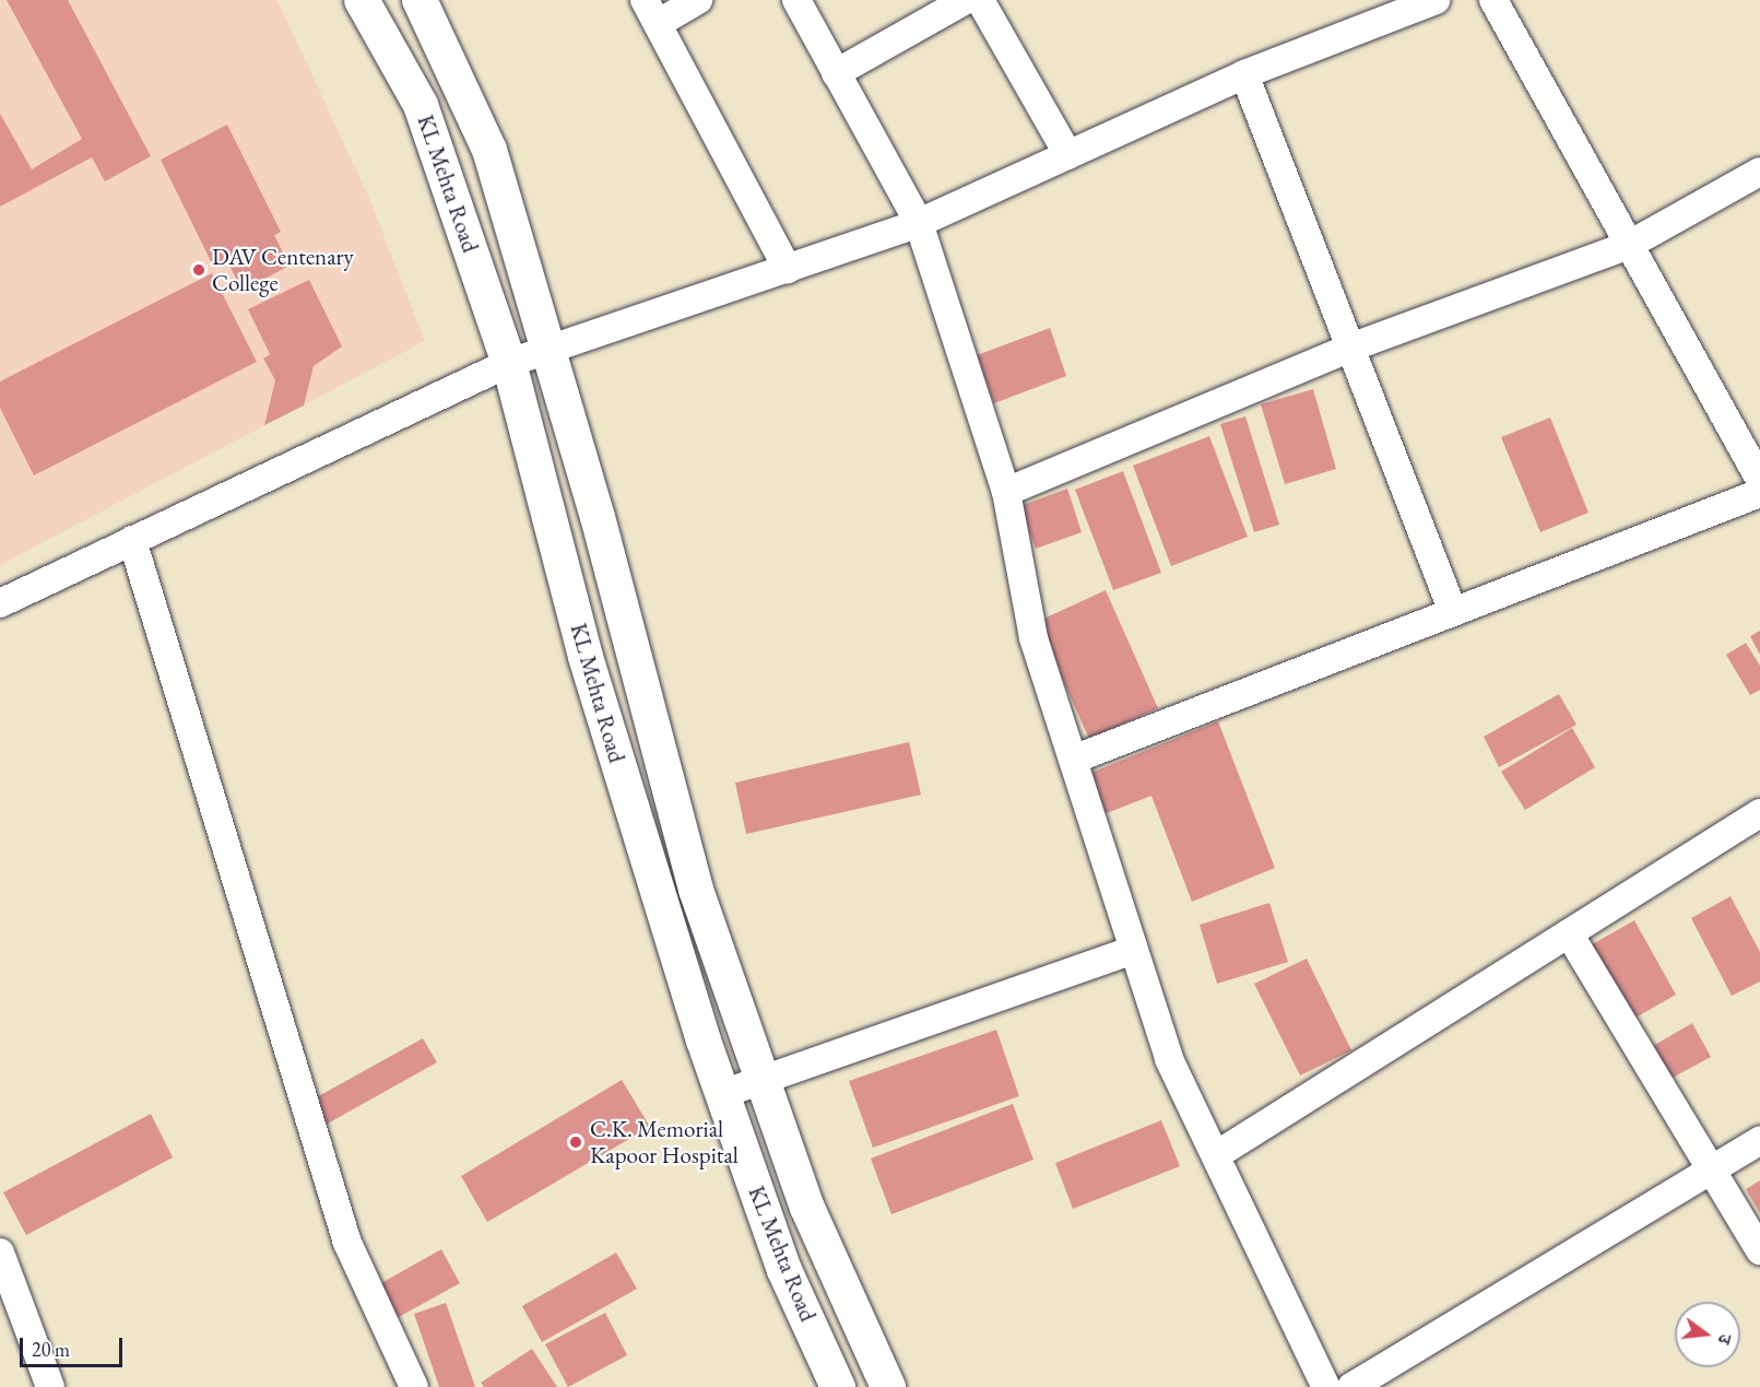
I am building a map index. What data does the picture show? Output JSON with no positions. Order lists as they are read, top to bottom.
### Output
{
  "streets": {
    "street": ["KL Mehta Road"]
  },
  "places": ["DAV Centenary College", "C.K. Memorial Kapoor Hospital"],
  "scale_bar": "20 m",
  "north": "right"
}
